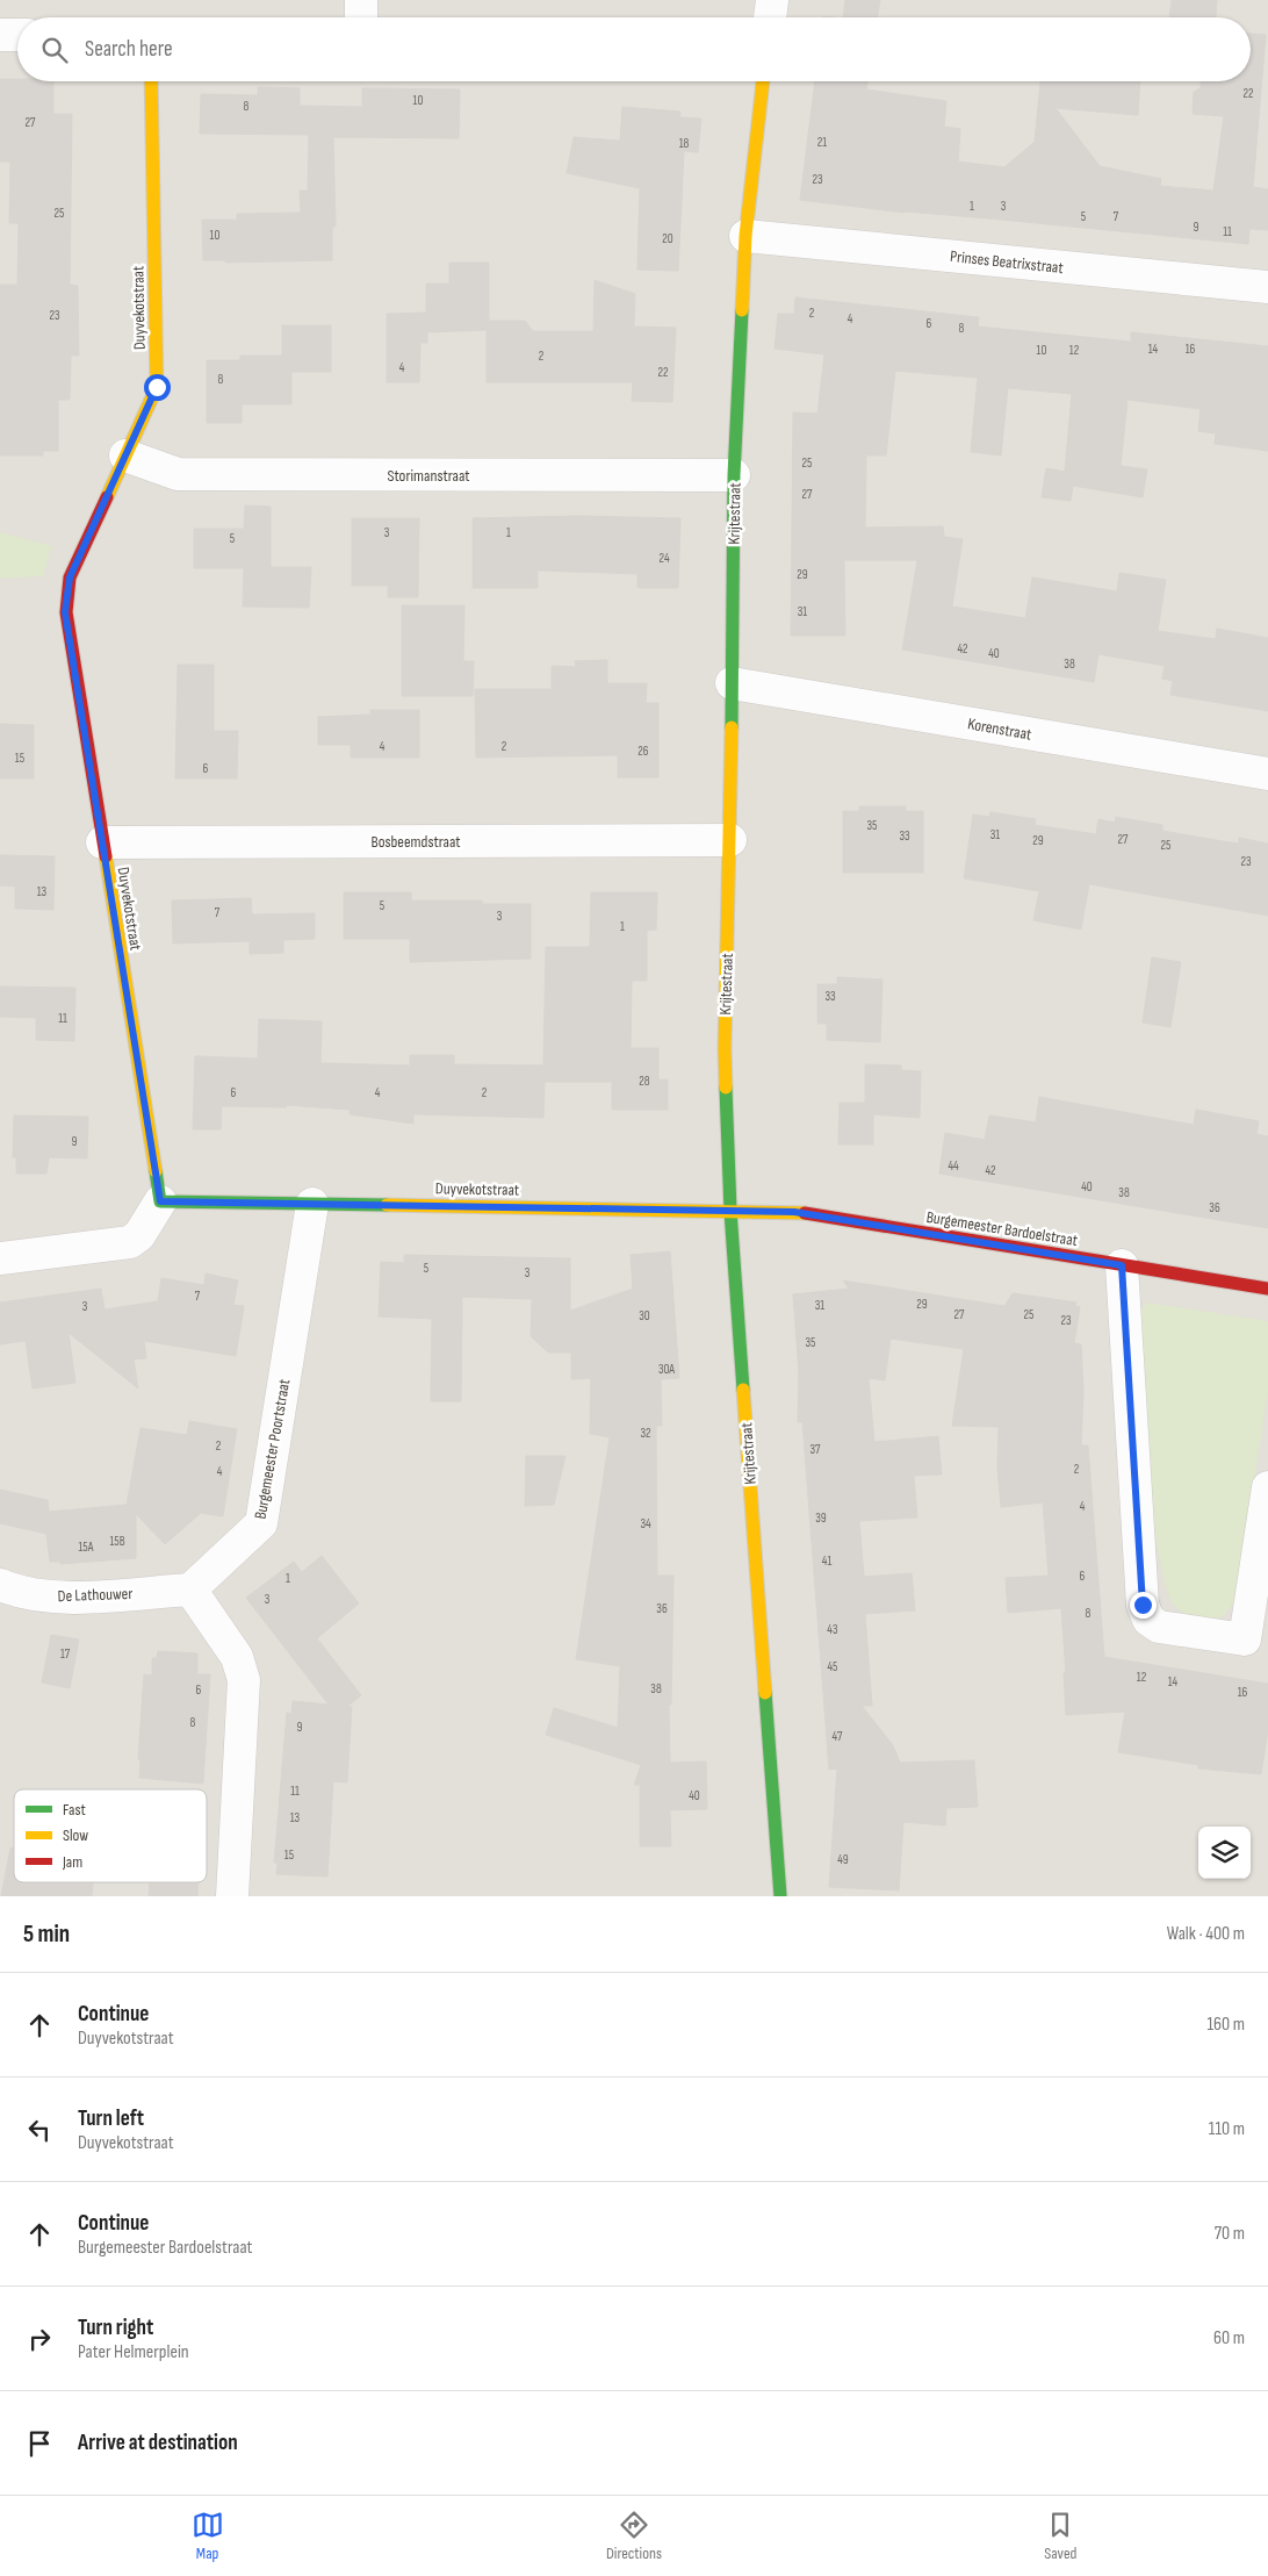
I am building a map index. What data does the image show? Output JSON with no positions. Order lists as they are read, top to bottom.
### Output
{
  "streets": {
    "street": [
      "Prinses Beatrixstraat",
      "Duyvekotstraat",
      "Storimanstraat",
      "Krijtestraat",
      "Korenstraat",
      "Bosbeemdstraat",
      "Burgemeester Bardoelstraat",
      "Burgemeester Poortstraat",
      "De Lathouwer"
    ]
  },
  "crossings": [
    ["Prinses Beatrixstraat", "Krijtestraat"],
    ["Duyvekotstraat", "Storimanstraat"],
    ["Duyvekotstraat", "Krijtestraat"],
    ["Duyvekotstraat", "Bosbeemdstraat"],
    ["Duyvekotstraat", "Burgemeester Bardoelstraat"],
    ["Duyvekotstraat", "Burgemeester Poortstraat"],
    ["Storimanstraat", "Krijtestraat"],
    ["Krijtestraat", "Korenstraat"],
    ["Krijtestraat", "Bosbeemdstraat"],
    ["Krijtestraat", "Burgemeester Bardoelstraat"],
    ["Burgemeester Poortstraat", "De Lathouwer"]
  ],
  "house_numbers": [
    "22",
    "10",
    "8",
    "27",
    "21",
    "18",
    "23",
    "1",
    "3",
    "25",
    "5",
    "7",
    "9",
    "11",
    "10",
    "20",
    "2",
    "23",
    "4",
    "6",
    "8",
    "14",
    "16",
    "10",
    "12",
    "2",
    "4",
    "22",
    "8",
    "25",
    "27",
    "3",
    "1",
    "5",
    "24",
    "29",
    "31",
    "42",
    "40",
    "38",
    "4",
    "2",
    "26",
    "15",
    "6",
    "35",
    "31",
    "33",
    "27",
    "29",
    "25",
    "23",
    "13",
    "5",
    "7",
    "3",
    "1",
    "33",
    "11",
    "28",
    "6",
    "4",
    "2",
    "9",
    "44",
    "42",
    "40",
    "38",
    "36",
    "5",
    "3",
    "7",
    "29",
    "31",
    "3",
    "27",
    "25",
    "30",
    "23",
    "35",
    "30A",
    "32",
    "2",
    "37",
    "2",
    "4",
    "4",
    "39",
    "34",
    "15B",
    "15A",
    "41",
    "6",
    "1",
    "3",
    "36",
    "8",
    "43",
    "17",
    "45",
    "12",
    "14",
    "38",
    "6",
    "16",
    "8",
    "9",
    "47",
    "11",
    "40",
    "13",
    "15",
    "49"
  ],
  "legend": ["Fast", "Slow", "Jam"],
  "page": {
    "search": "Search here",
    "heading": ["5 min", "Walk · 400 m"],
    "list": [
      ["Continue", "Duyvekotstraat", "160 m"],
      ["Turn left", "Duyvekotstraat", "110 m"],
      ["Continue", "Burgemeester Bardoelstraat", "70 m"],
      ["Turn right", "Pater Helmerplein", "60 m"],
      "Arrive at destination"
    ],
    "nav": ["Map", "Directions", "Saved"]
  }
}
